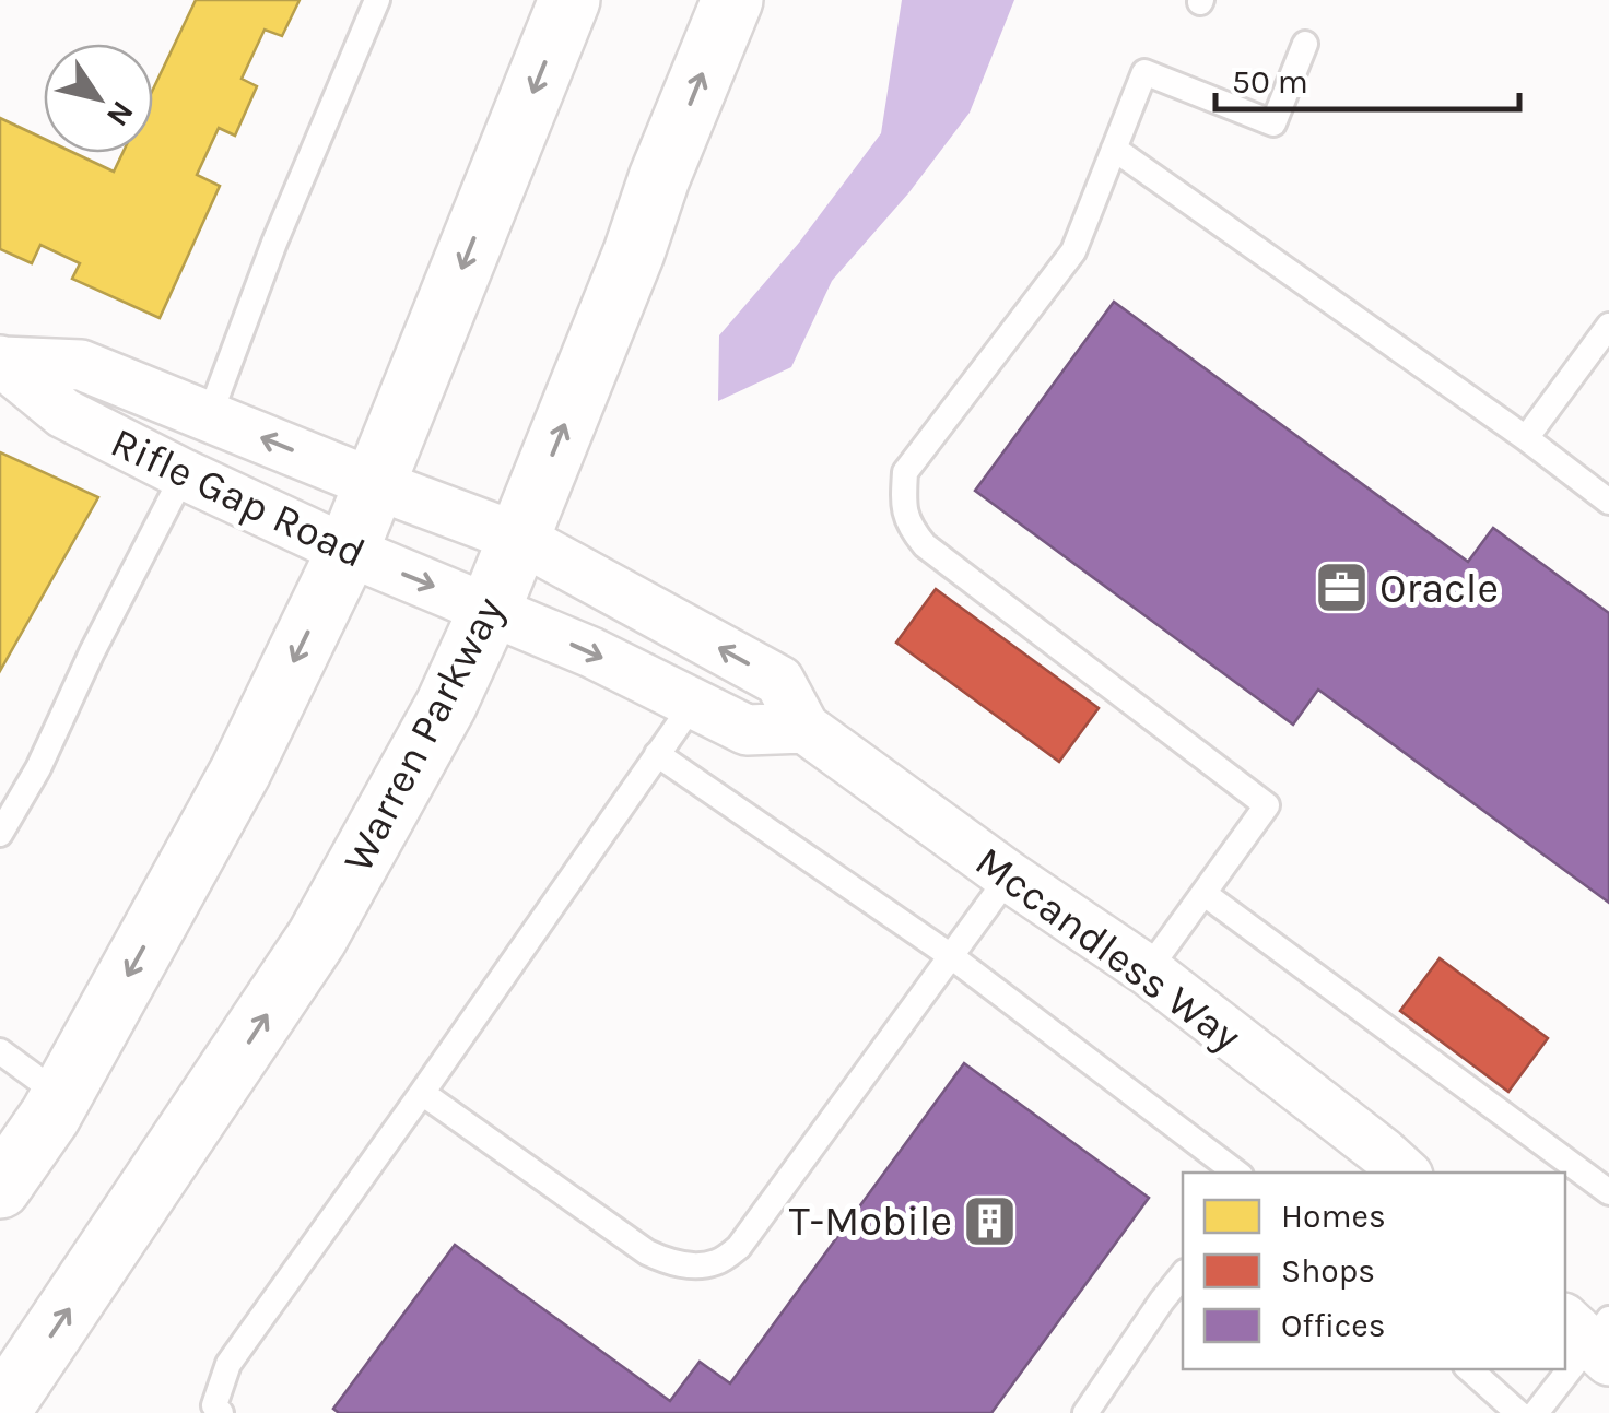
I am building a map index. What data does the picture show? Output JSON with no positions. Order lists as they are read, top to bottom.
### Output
{
  "streets": {
    "main road": ["Warren Parkway"],
    "street": ["Rifle Gap Road", "Mccandless Way"]
  },
  "crossings": [
    ["Rifle Gap Road", "Warren Parkway"],
    ["Rifle Gap Road", "Mccandless Way"],
    ["Warren Parkway", "Mccandless Way"]
  ],
  "places": {
    "office": ["Oracle"],
    "building": ["T-Mobile"]
  },
  "legend": ["Homes", "Shops", "Offices"],
  "scale_bar": "50 m",
  "north": "bottom right"
}
